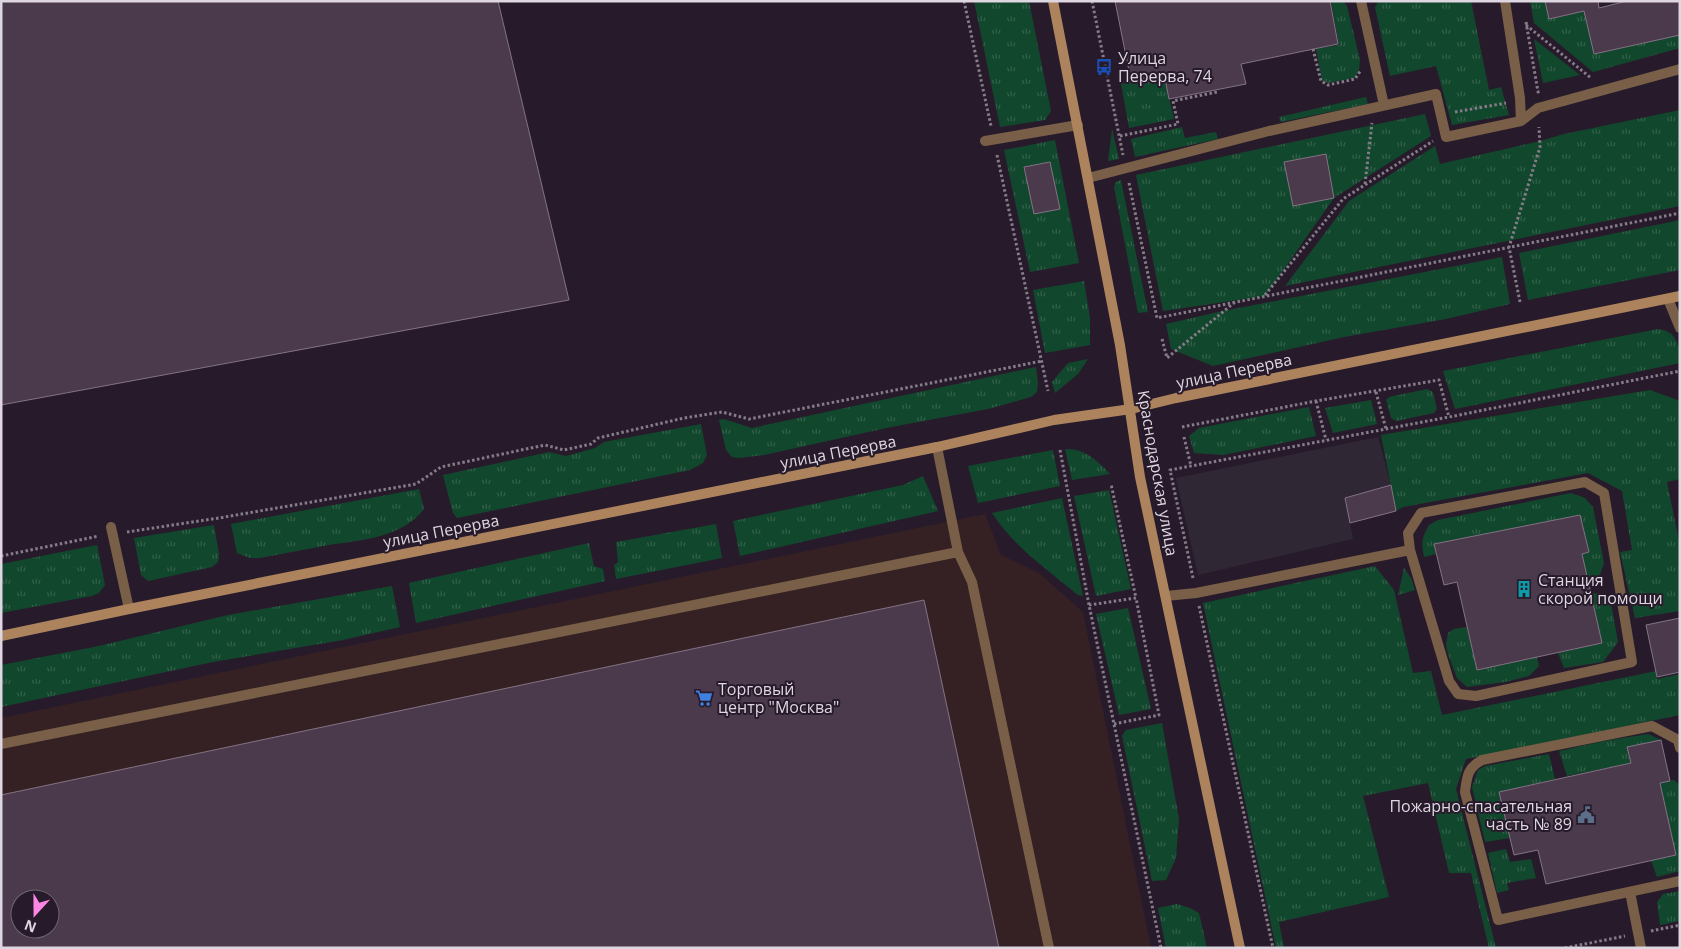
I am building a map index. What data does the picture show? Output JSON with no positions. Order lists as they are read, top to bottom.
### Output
{
  "streets": {
    "street": ["улица Перерва", "Краснодарская улица"]
  },
  "crossings": [
    ["улица Перерва", "Краснодарская улица"]
  ],
  "places": {
    "bus stop": ["Улица Перерва, 74"],
    "building": ["Станция скорой помощи"],
    "supermarket": ["Торговый центр \"Москва\""],
    "public building": ["Пожарно-спасательная часть № 89"]
  },
  "north": "bottom"
}
